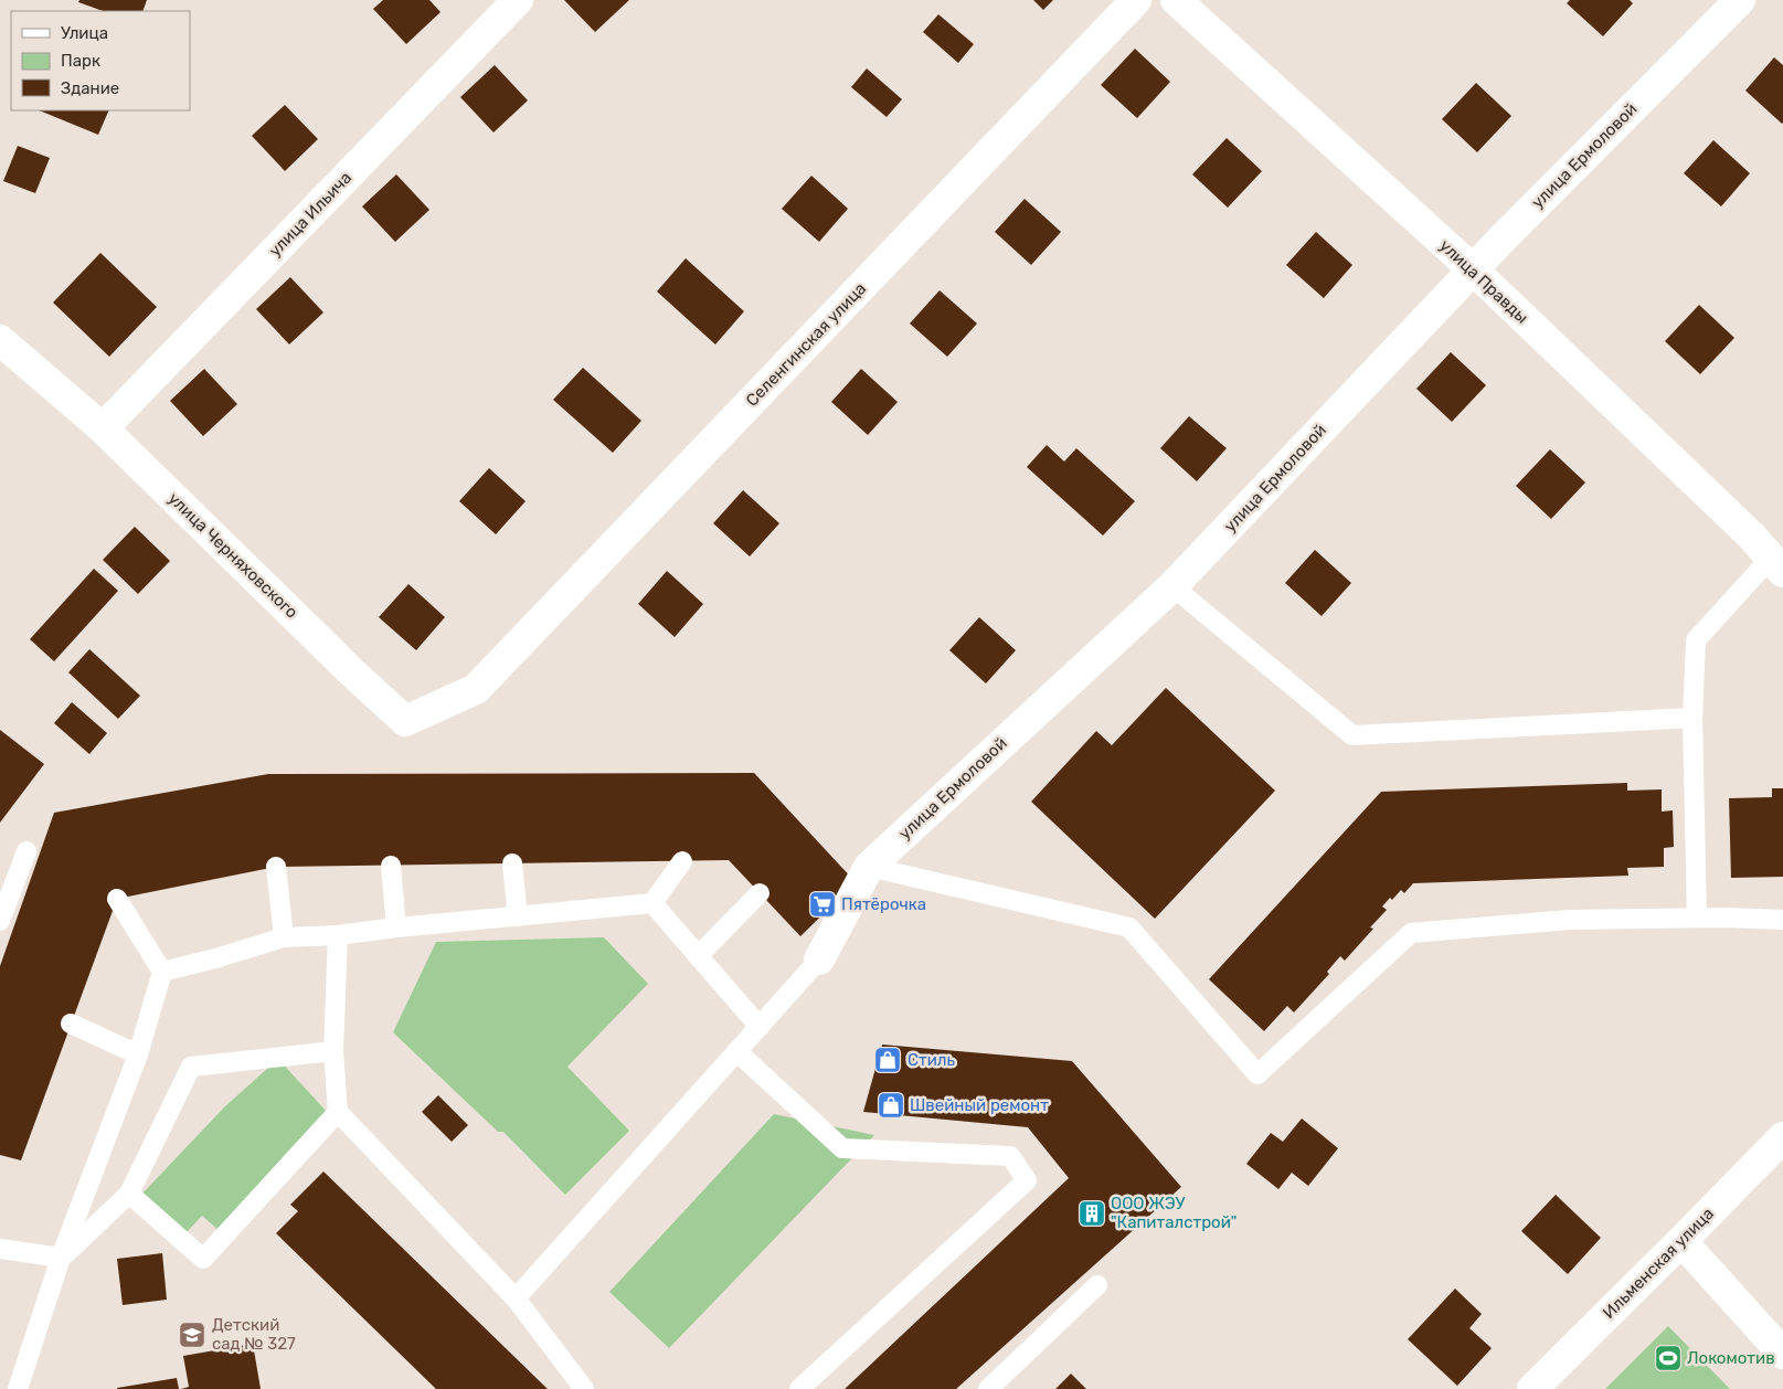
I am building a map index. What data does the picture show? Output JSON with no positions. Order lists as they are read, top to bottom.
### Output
{
  "streets": {
    "street": [
      "улица Ермоловой",
      "улица Ильича",
      "улица Правды",
      "Селенгинская улица",
      "улица Черняховского",
      "Ильменская улица"
    ]
  },
  "crossings": [
    ["улица Ермоловой", "улица Правды"],
    ["улица Ильича", "улица Черняховского"],
    ["Селенгинская улица", "улица Черняховского"]
  ],
  "places": {
    "supermarket": ["Пятёрочка"],
    "shop": ["Стиль", "Швейный ремонт"],
    "building": ["ООО ЖЭУ \"Капиталстрой\""],
    "school or university": ["Детский сад № 327"],
    "sports": ["Локомотив"]
  },
  "legend": ["Улица", "Парк", "Здание"]
}
